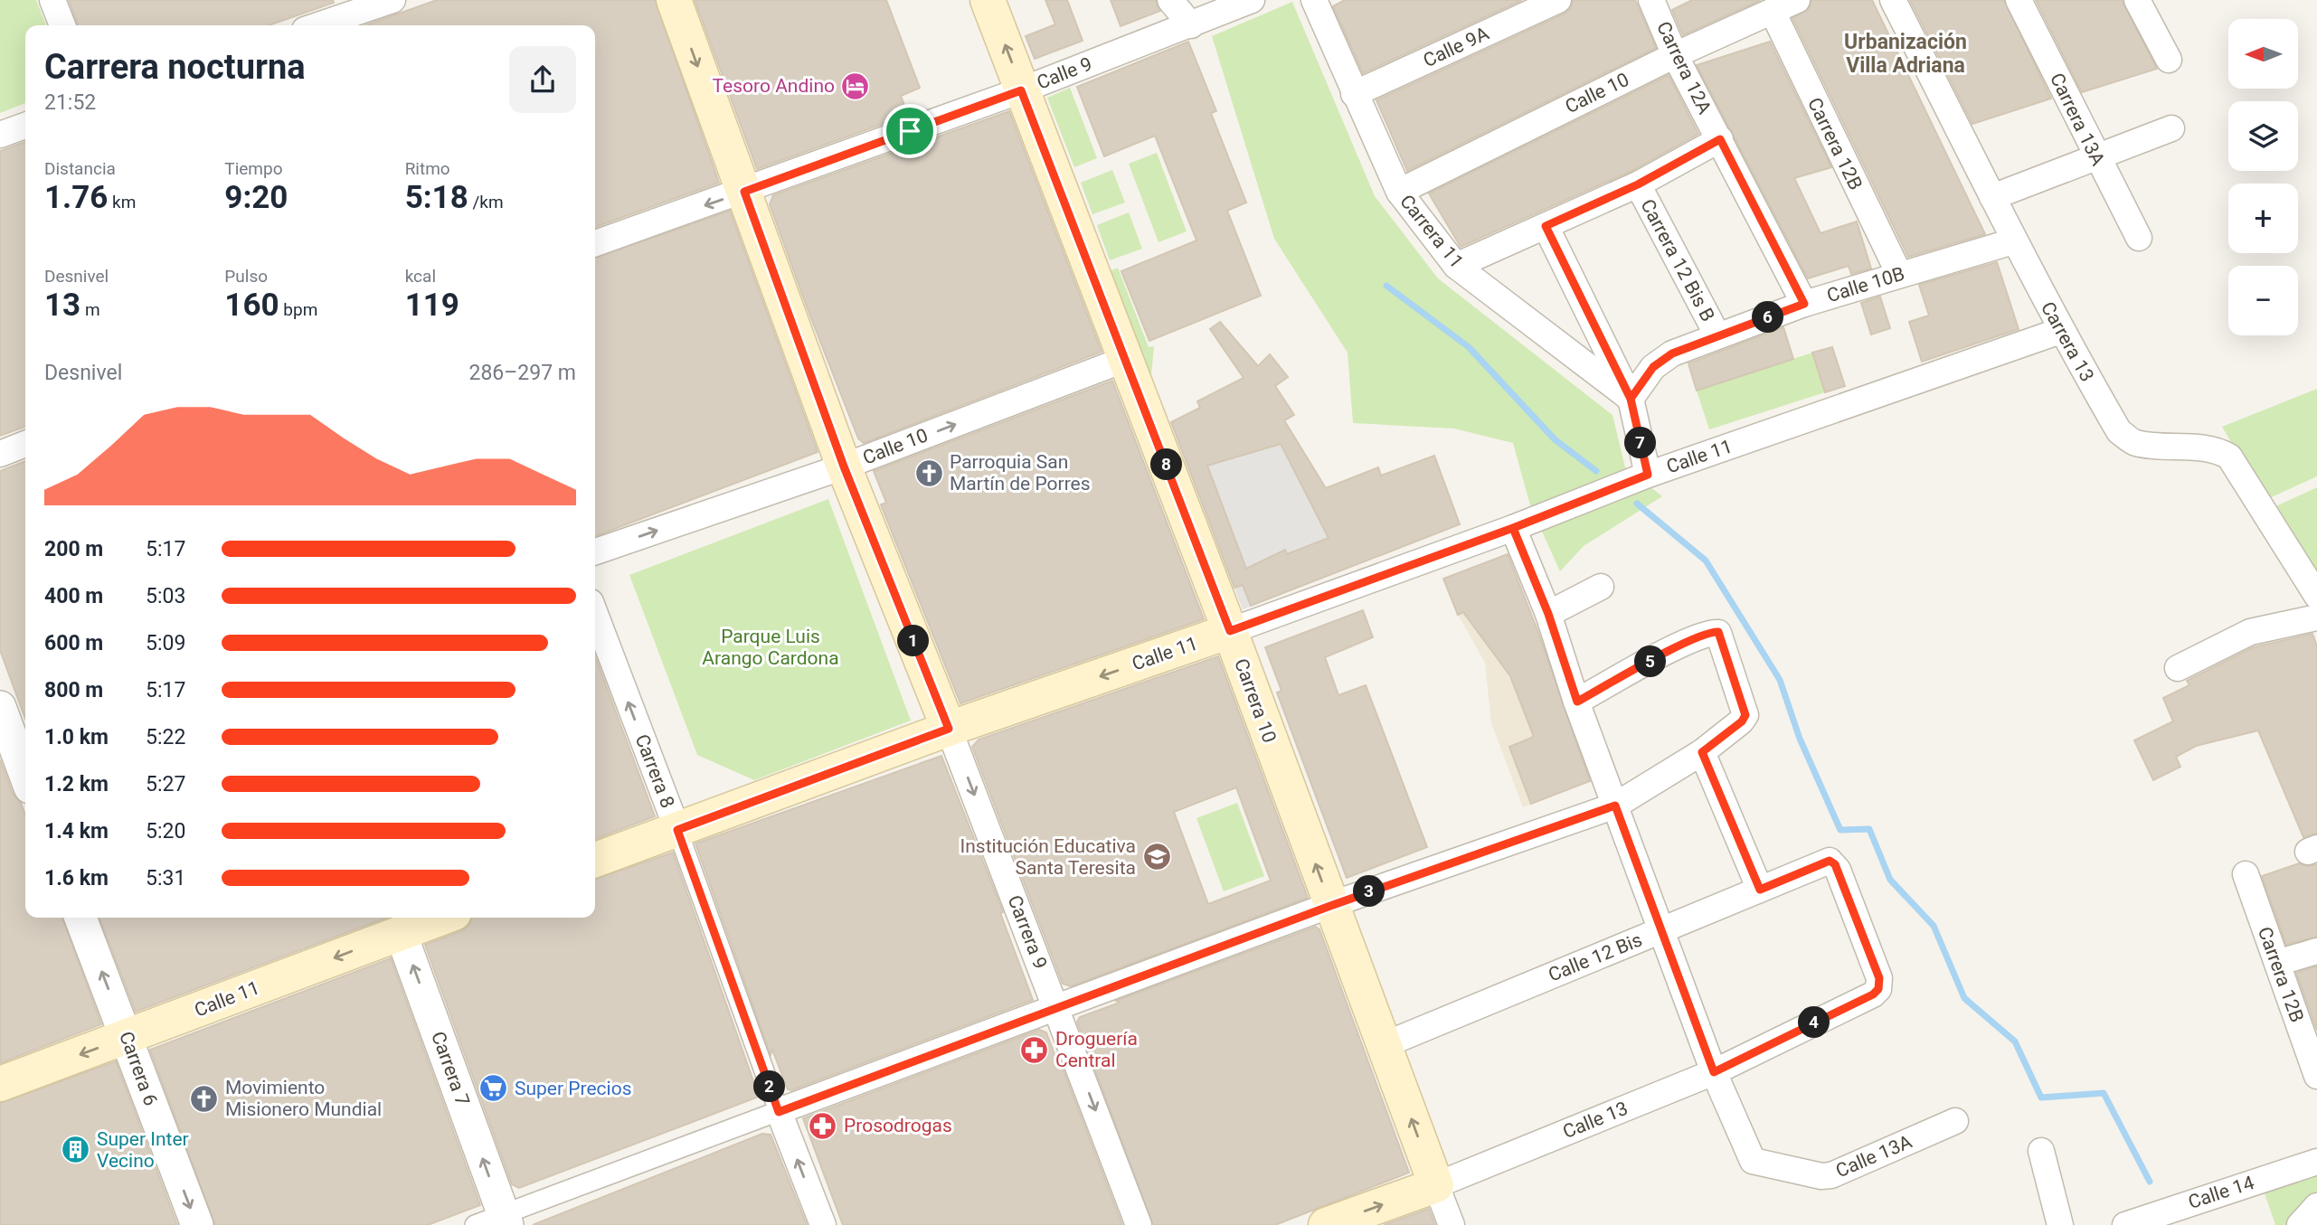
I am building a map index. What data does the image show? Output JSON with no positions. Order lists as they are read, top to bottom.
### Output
{
  "streets": {
    "main road": [
      "Calle 11",
      "Carrera 10",
      "Carrera 9",
      "Calle 13"
    ],
    "street": [
      "Calle 9A",
      "Carrera 12A",
      "Calle 9",
      "Calle 10",
      "Carrera 13A",
      "Carrera 12B",
      "Carrera 11",
      "Carrera 12 Bis B",
      "Calle 10B",
      "Carrera 13",
      "Carrera 8",
      "Calle 12 Bis",
      "Carrera 6",
      "Carrera 7",
      "Calle 13A",
      "Calle 14"
    ]
  },
  "crossings": [
    ["Calle 9A", "Carrera 11"],
    ["Carrera 12A", "Calle 10"],
    ["Carrera 12A", "Calle 10B"],
    ["Calle 9", "Carrera 10"],
    ["Calle 9", "Carrera 9"],
    ["Calle 10", "Carrera 12B"],
    ["Calle 10", "Carrera 11"],
    ["Calle 10", "Carrera 10"],
    ["Calle 10", "Carrera 9"],
    ["Carrera 12B", "Calle 10B"],
    ["Carrera 11", "Calle 10B"],
    ["Carrera 12 Bis B", "Calle 10B"],
    ["Calle 10B", "Carrera 13"],
    ["Carrera 13", "Calle 11"],
    ["Calle 11", "Carrera 10"],
    ["Calle 11", "Carrera 8"],
    ["Calle 11", "Carrera 9"],
    ["Calle 11", "Carrera 6"],
    ["Calle 11", "Carrera 7"],
    ["Carrera 10", "Calle 12 Bis"],
    ["Carrera 10", "Calle 13"],
    ["Calle 12 Bis", "Calle 13"],
    ["Calle 13", "Calle 13A"]
  ],
  "one_way": [
    "Calle 10",
    "Carrera 10",
    "Carrera 8",
    "Carrera 9",
    "Carrera 7"
  ],
  "districts": ["Urbanización Villa Adriana"],
  "parks": ["Parque Luis Arango Cardona"],
  "places": {
    "hotel": ["Tesoro Andino"],
    "church": ["Parroquia San Martín de Porres", "Movimiento Misionero Mundial"],
    "school or university": ["Institución Educativa Santa Teresita"],
    "pharmacy": ["Droguería Central", "Prosodrogas"],
    "supermarket": ["Super Precios"],
    "building": ["Super Inter Vecino"]
  },
  "north": "left",
  "page": {
    "map_buttons": ["+", "−"],
    "heading": ["Carrera nocturna", "21:52"],
    "stats": [
      ["Distancia", "1.76 km"],
      ["Tiempo", "9:20"],
      ["Ritmo", "5:18 /km"],
      ["Desnivel", "13 m"],
      ["Pulso", "160 bpm"],
      ["kcal", "119"]
    ],
    "pins": [
      "6",
      "7",
      "8",
      "1",
      "5",
      "3",
      "4",
      "2"
    ],
    "chart": ["Desnivel", "286–297 m"],
    "list": [
      {
        "name": "200 m",
        "note": "5:17"
      },
      {
        "name": "400 m",
        "note": "5:03"
      },
      {
        "name": "600 m",
        "note": "5:09"
      },
      {
        "name": "800 m",
        "note": "5:17"
      },
      {
        "name": "1.0 km",
        "note": "5:22"
      },
      {
        "name": "1.2 km",
        "note": "5:27"
      },
      {
        "name": "1.4 km",
        "note": "5:20"
      },
      {
        "name": "1.6 km",
        "note": "5:31"
      }
    ]
  }
}
